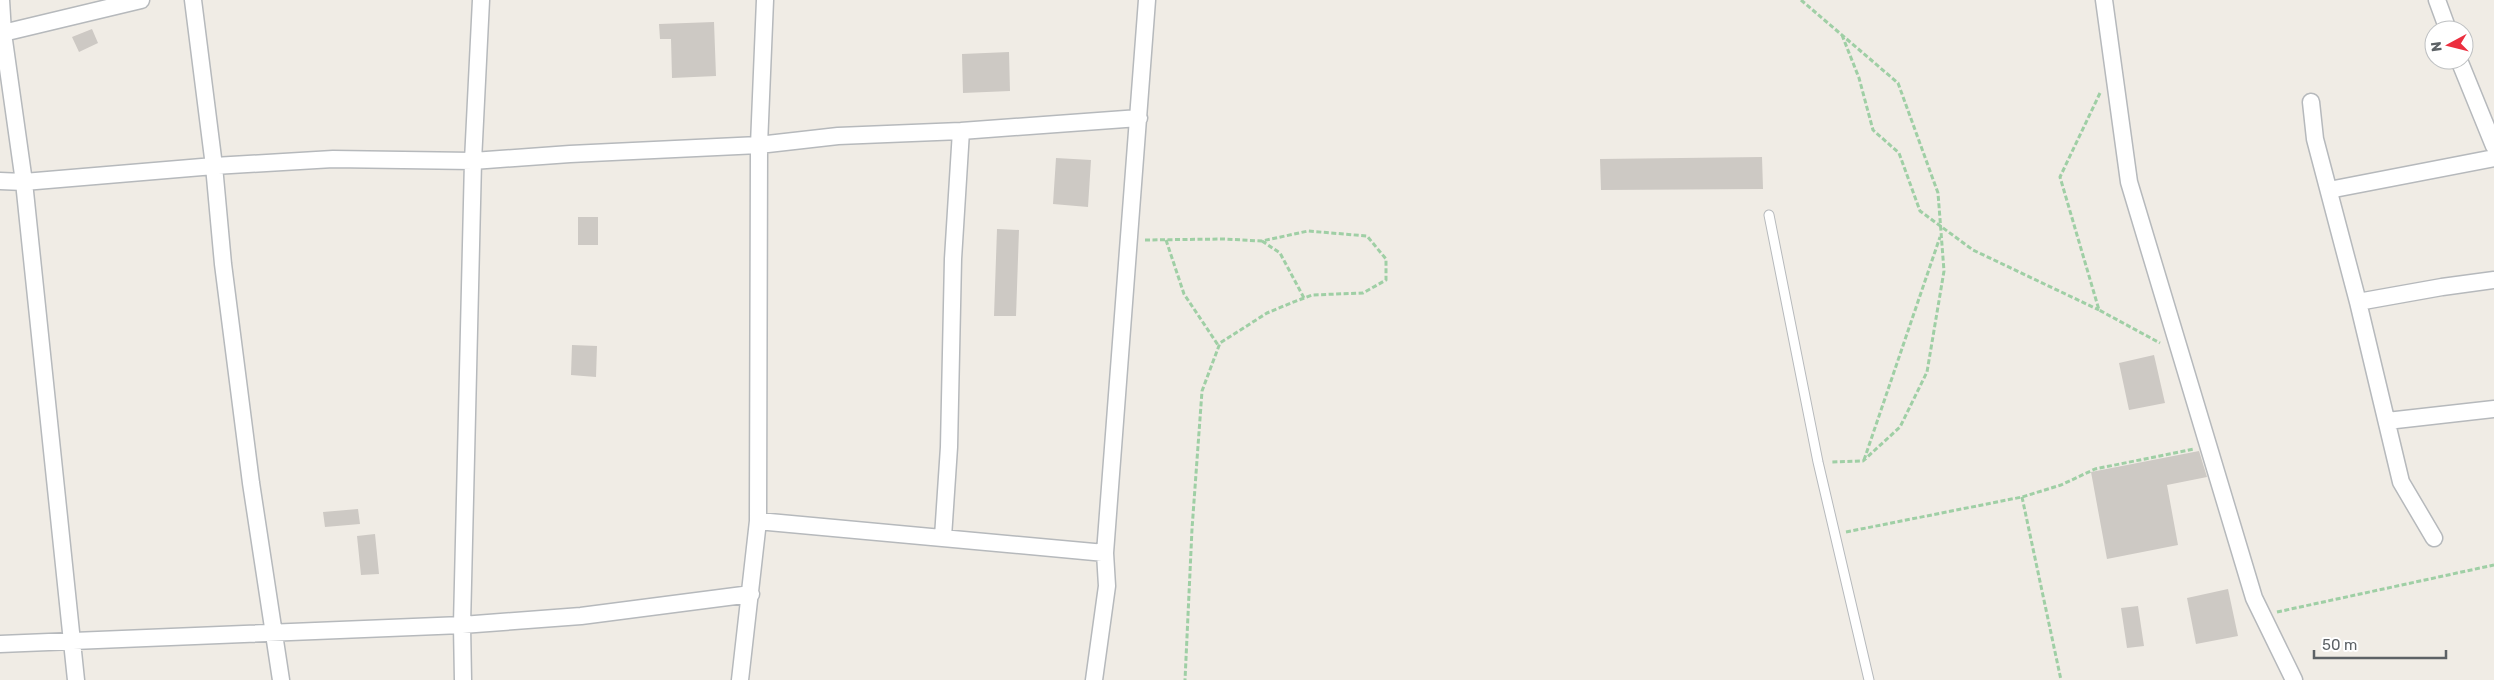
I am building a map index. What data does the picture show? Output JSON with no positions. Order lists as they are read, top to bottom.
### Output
{
  "scale_bar": "50 m",
  "north": "left"
}
